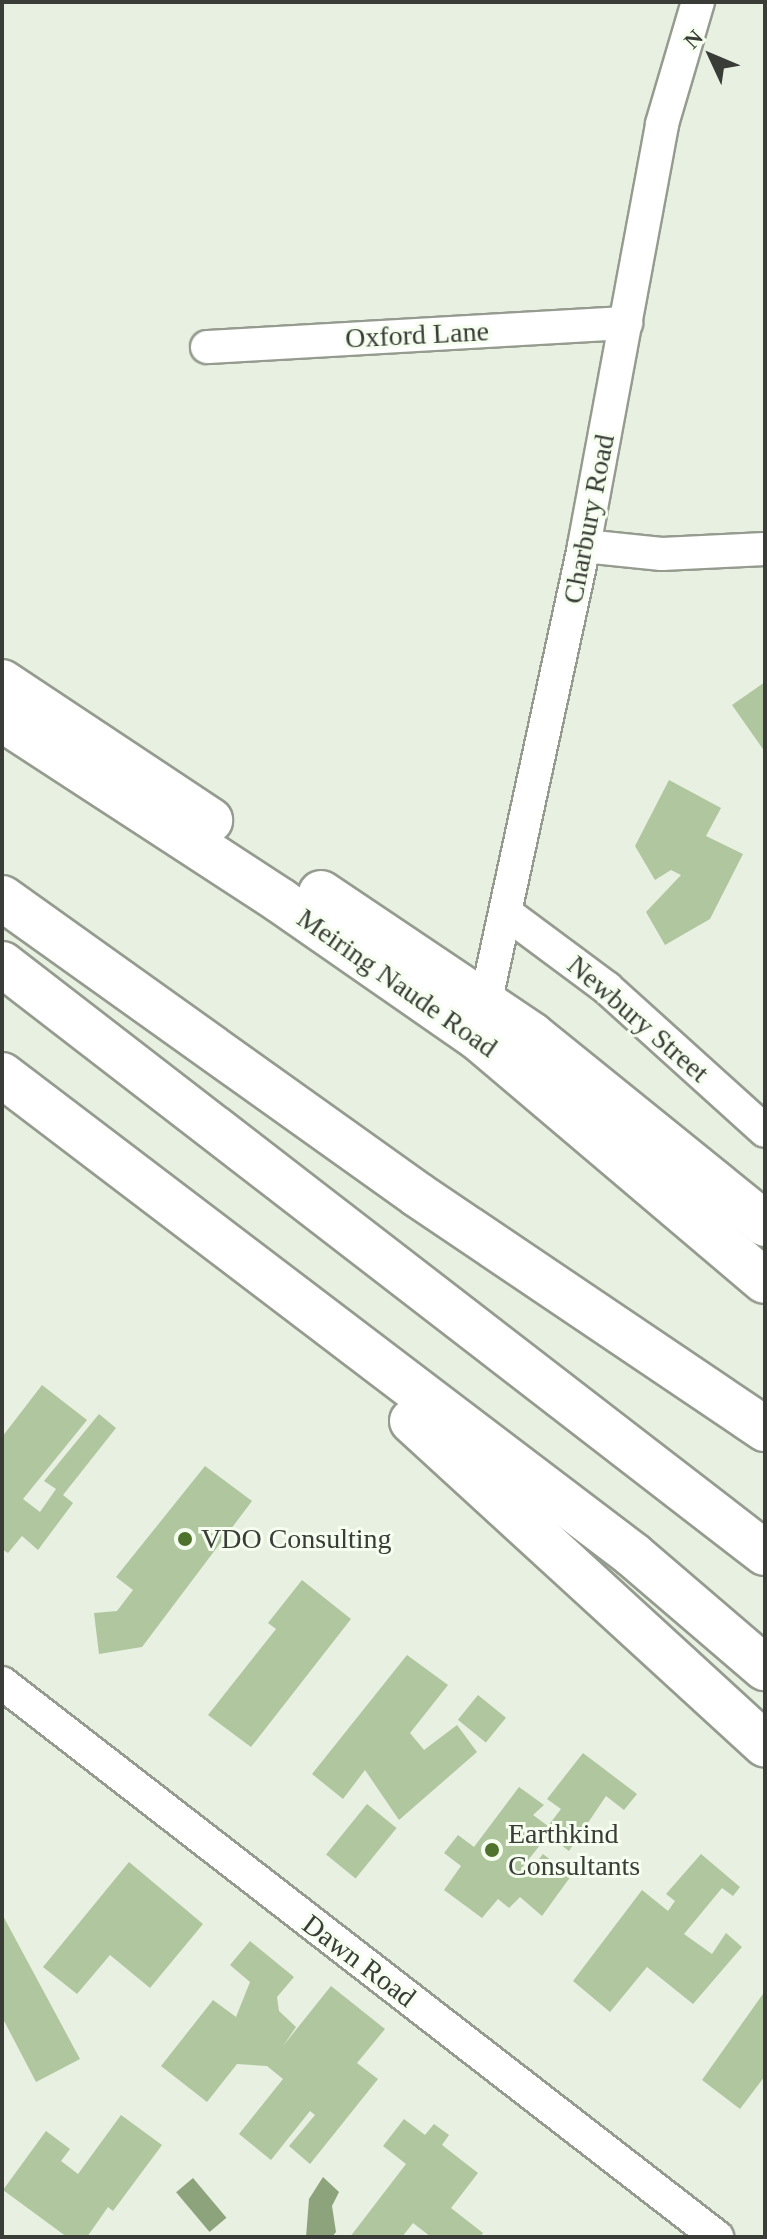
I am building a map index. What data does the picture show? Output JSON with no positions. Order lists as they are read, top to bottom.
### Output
{
  "streets": {
    "main road": ["Meiring Naude Road"],
    "street": [
      "Oxford Lane",
      "Charbury Road",
      "Newbury Street",
      "Dawn Road"
    ]
  },
  "crossings": [
    ["Oxford Lane", "Charbury Road"],
    ["Charbury Road", "Meiring Naude Road"],
    ["Charbury Road", "Newbury Street"]
  ],
  "places": ["VDO Consulting", "Earthkind Consultants"],
  "north": "top left"
}
